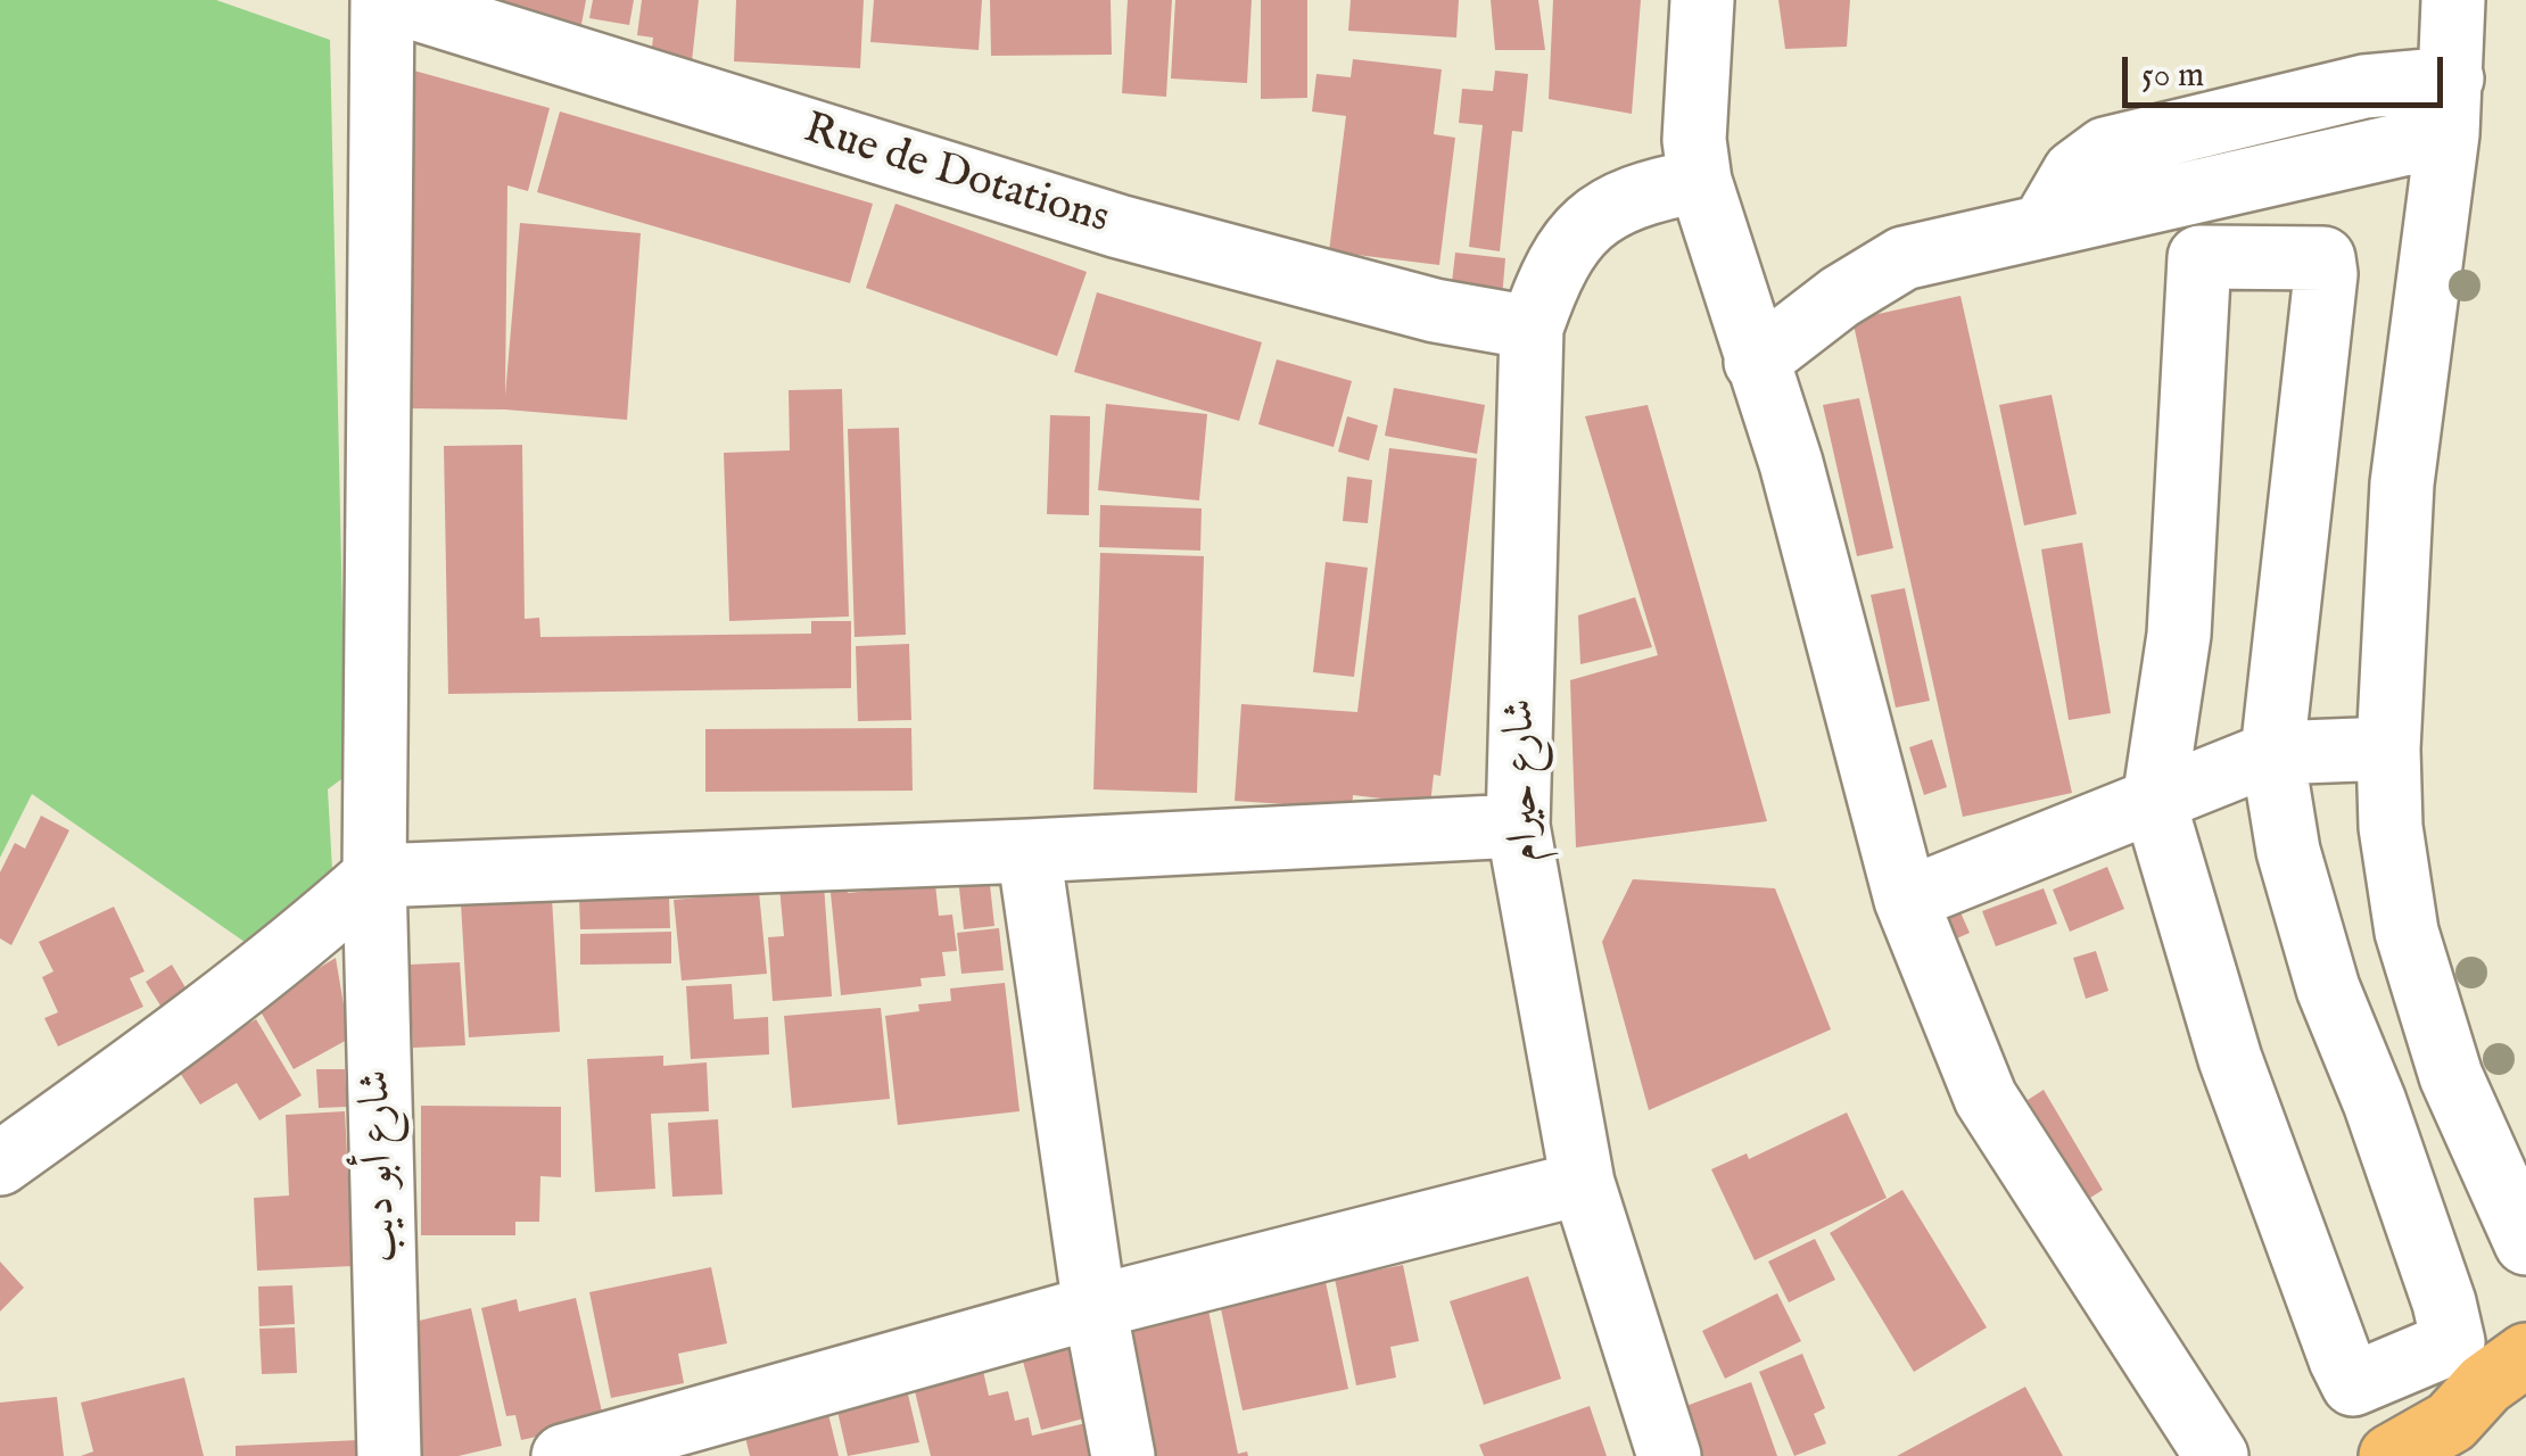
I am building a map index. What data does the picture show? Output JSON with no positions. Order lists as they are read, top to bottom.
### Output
{
  "streets": {
    "street": ["Rue de Dotations", "شارع حيرام", "شارع أبو ديب"]
  },
  "crossings": [
    ["Rue de Dotations", "شارع حيرام"],
    ["Rue de Dotations", "شارع أبو ديب"]
  ],
  "scale_bar": "50 m"
}
